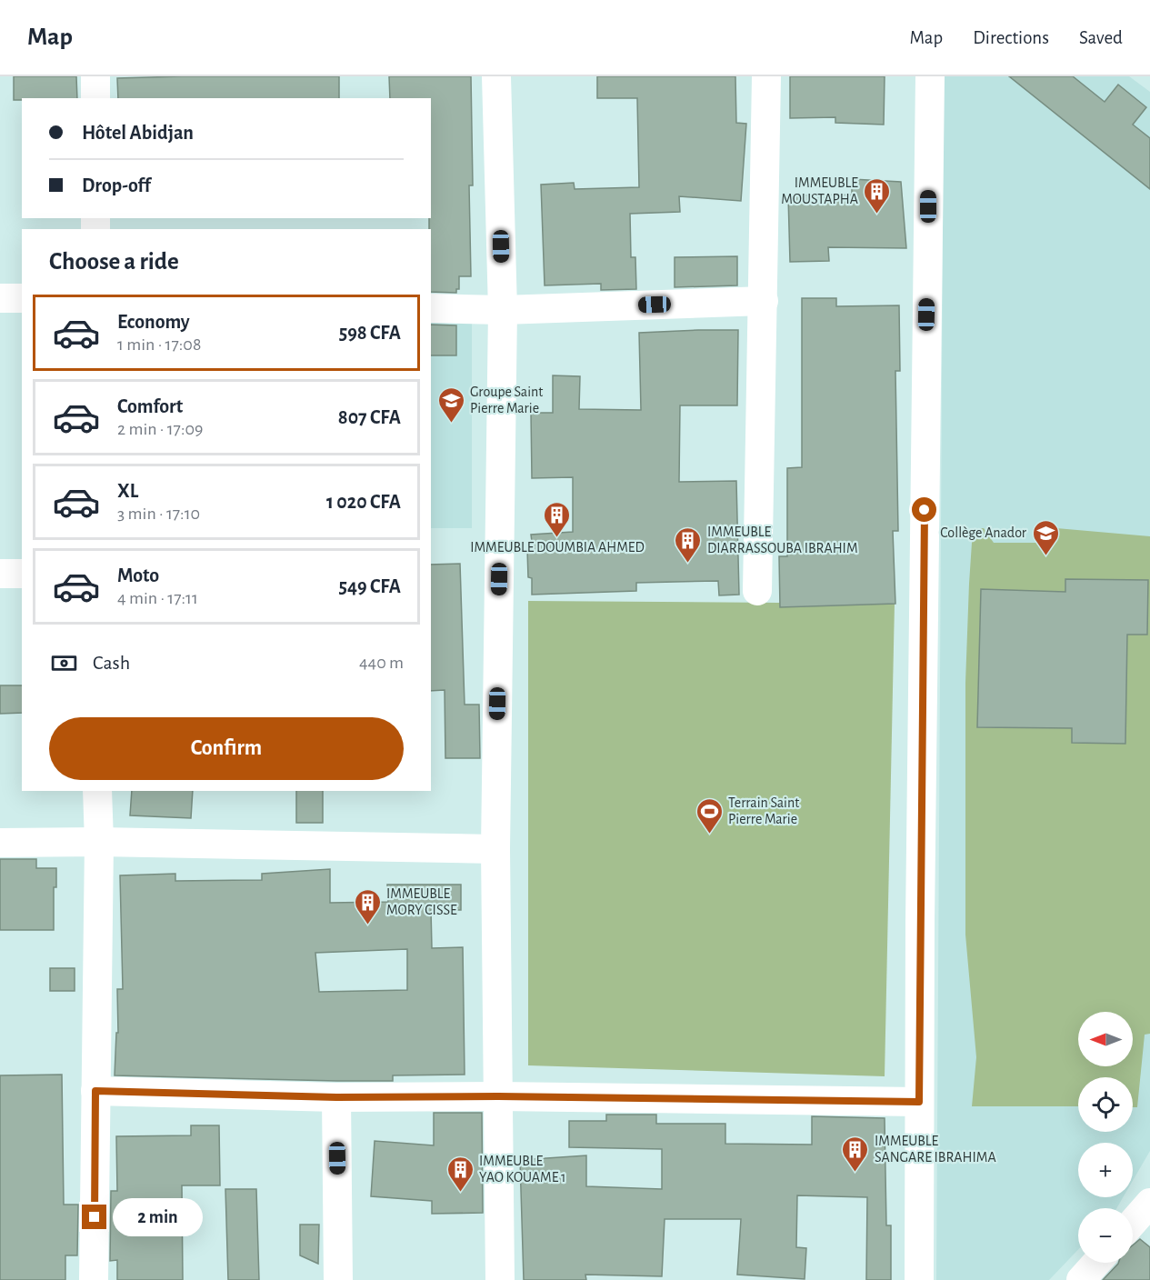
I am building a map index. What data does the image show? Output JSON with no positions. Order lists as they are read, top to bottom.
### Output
{
  "places": {
    "building": [
      "IMMEUBLE MOUSTAPHA",
      "IMMEUBLE DOUMBIA AHMED",
      "IMMEUBLE DIARRASSOUBA IBRAHIM",
      "IMMEUBLE MORY CISSE",
      "IMMEUBLE SANGARE IBRAHIMA",
      "IMMEUBLE YAO KOUAME 1"
    ],
    "school or university": ["Groupe Saint Pierre Marie", "Collège Anador"],
    "sports": ["Terrain Saint Pierre Marie"]
  },
  "north": "left",
  "page": {
    "header": "Map",
    "nav": ["Map", "Directions", "Saved"],
    "banner": ["Hôtel Abidjan", "Drop-off"],
    "heading": "Choose a ride",
    "list": [
      {
        "name": "Economy",
        "note": "1 min · 17:08",
        "value": "598 CFA"
      },
      {
        "name": "Comfort",
        "note": "2 min · 17:09",
        "value": "807 CFA"
      },
      {
        "name": "XL",
        "note": "3 min · 17:10",
        "value": "1 020 CFA"
      },
      {
        "name": "Moto",
        "note": "4 min · 17:11",
        "value": "549 CFA"
      }
    ],
    "pay": ["Cash", "440 m"],
    "buttons": "Confirm",
    "map_buttons": ["+", "−"],
    "bubble": "2 min"
  }
}
